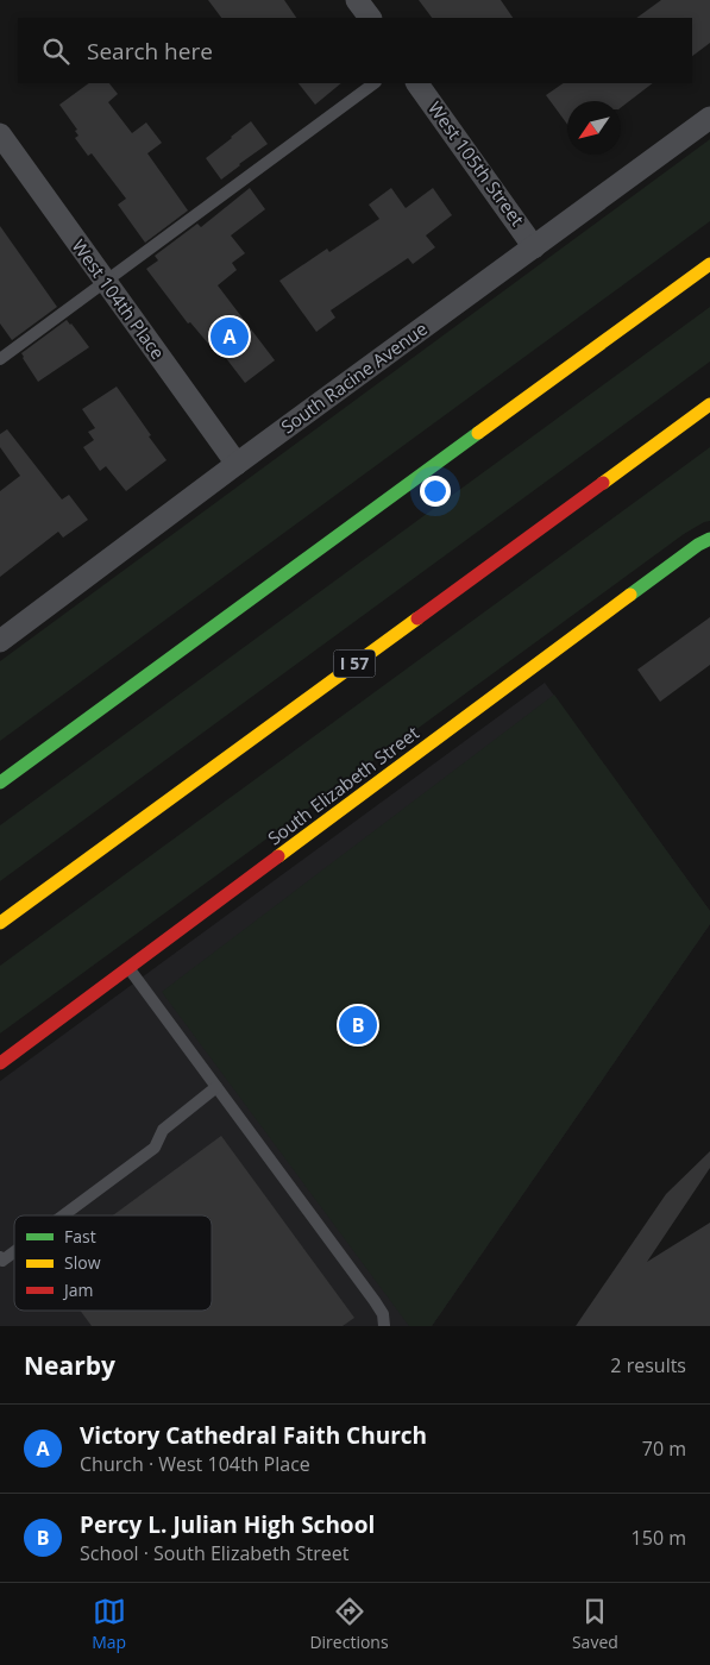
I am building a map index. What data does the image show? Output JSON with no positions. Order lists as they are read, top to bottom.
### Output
{
  "streets": {
    "main road": ["I 57", "South Elizabeth Street"],
    "street": ["West 105th Street", "West 104th Place", "South Racine Avenue"]
  },
  "crossings": [
    ["West 105th Street", "South Racine Avenue"],
    ["West 104th Place", "South Racine Avenue"]
  ],
  "legend": ["Fast", "Slow", "Jam"],
  "north": "bottom left",
  "page": {
    "search": "Search here",
    "pins": ["A", "B"],
    "heading": ["Nearby", "2 results"],
    "list": [
      {
        "mark": "A",
        "name": "Victory Cathedral Faith Church",
        "note": "Church · West 104th Place",
        "value": "70 m"
      },
      {
        "mark": "B",
        "name": "Percy L. Julian High School",
        "note": "School · South Elizabeth Street",
        "value": "150 m"
      }
    ],
    "nav": ["Map", "Directions", "Saved"]
  }
}
